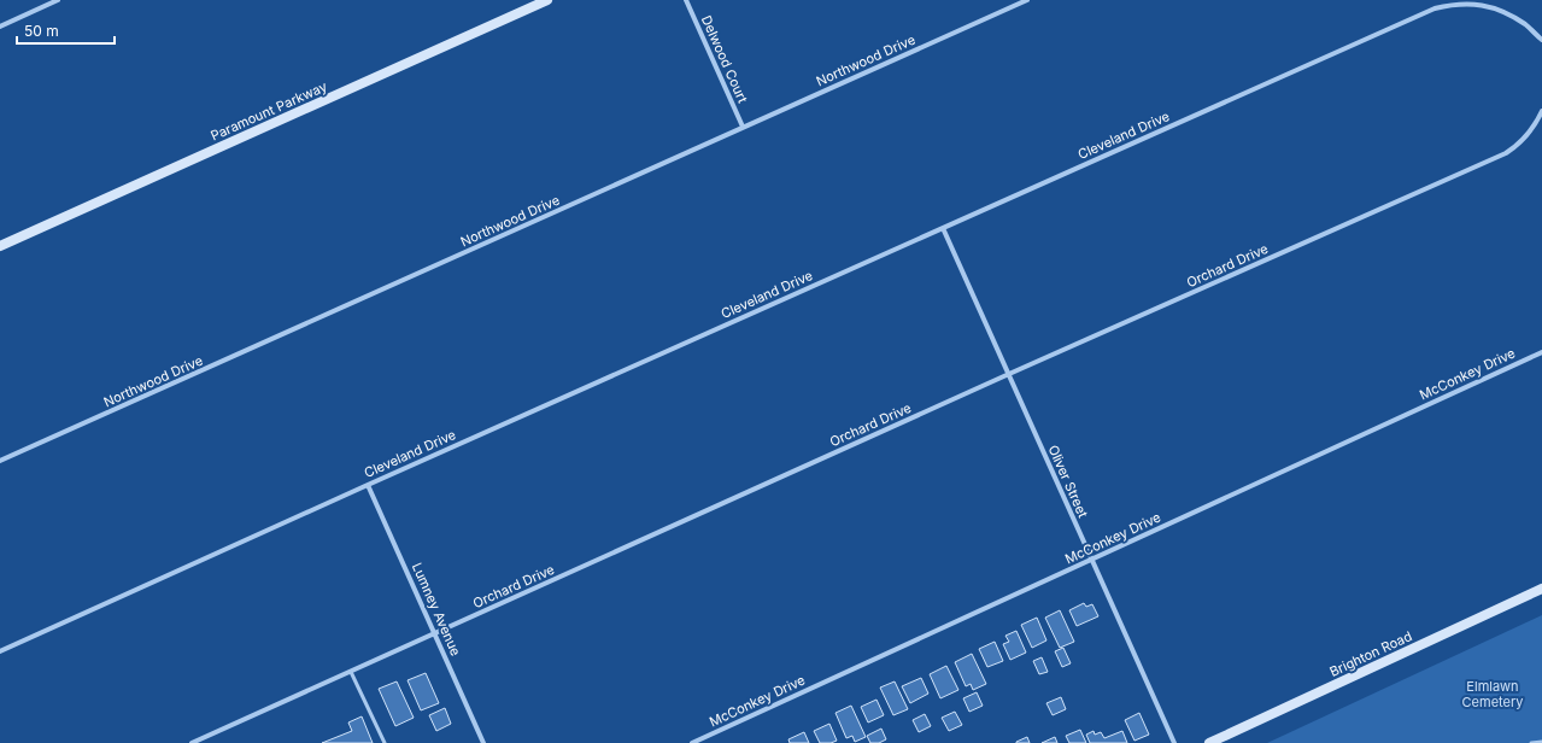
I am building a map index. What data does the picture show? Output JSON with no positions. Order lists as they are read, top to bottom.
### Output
{
  "streets": {
    "street": [
      "Delwood Court",
      "Northwood Drive",
      "Paramount Parkway",
      "Cleveland Drive",
      "Orchard Drive",
      "McConkey Drive",
      "Oliver Street",
      "Lumney Avenue",
      "Brighton Road"
    ]
  },
  "crossings": [
    ["Delwood Court", "Northwood Drive"],
    ["Cleveland Drive", "Oliver Street"],
    ["Cleveland Drive", "Lumney Avenue"],
    ["Orchard Drive", "Oliver Street"],
    ["Orchard Drive", "Lumney Avenue"],
    ["McConkey Drive", "Oliver Street"]
  ],
  "parks": ["Elmlawn Cemetery"],
  "scale_bar": "50 m"
}
